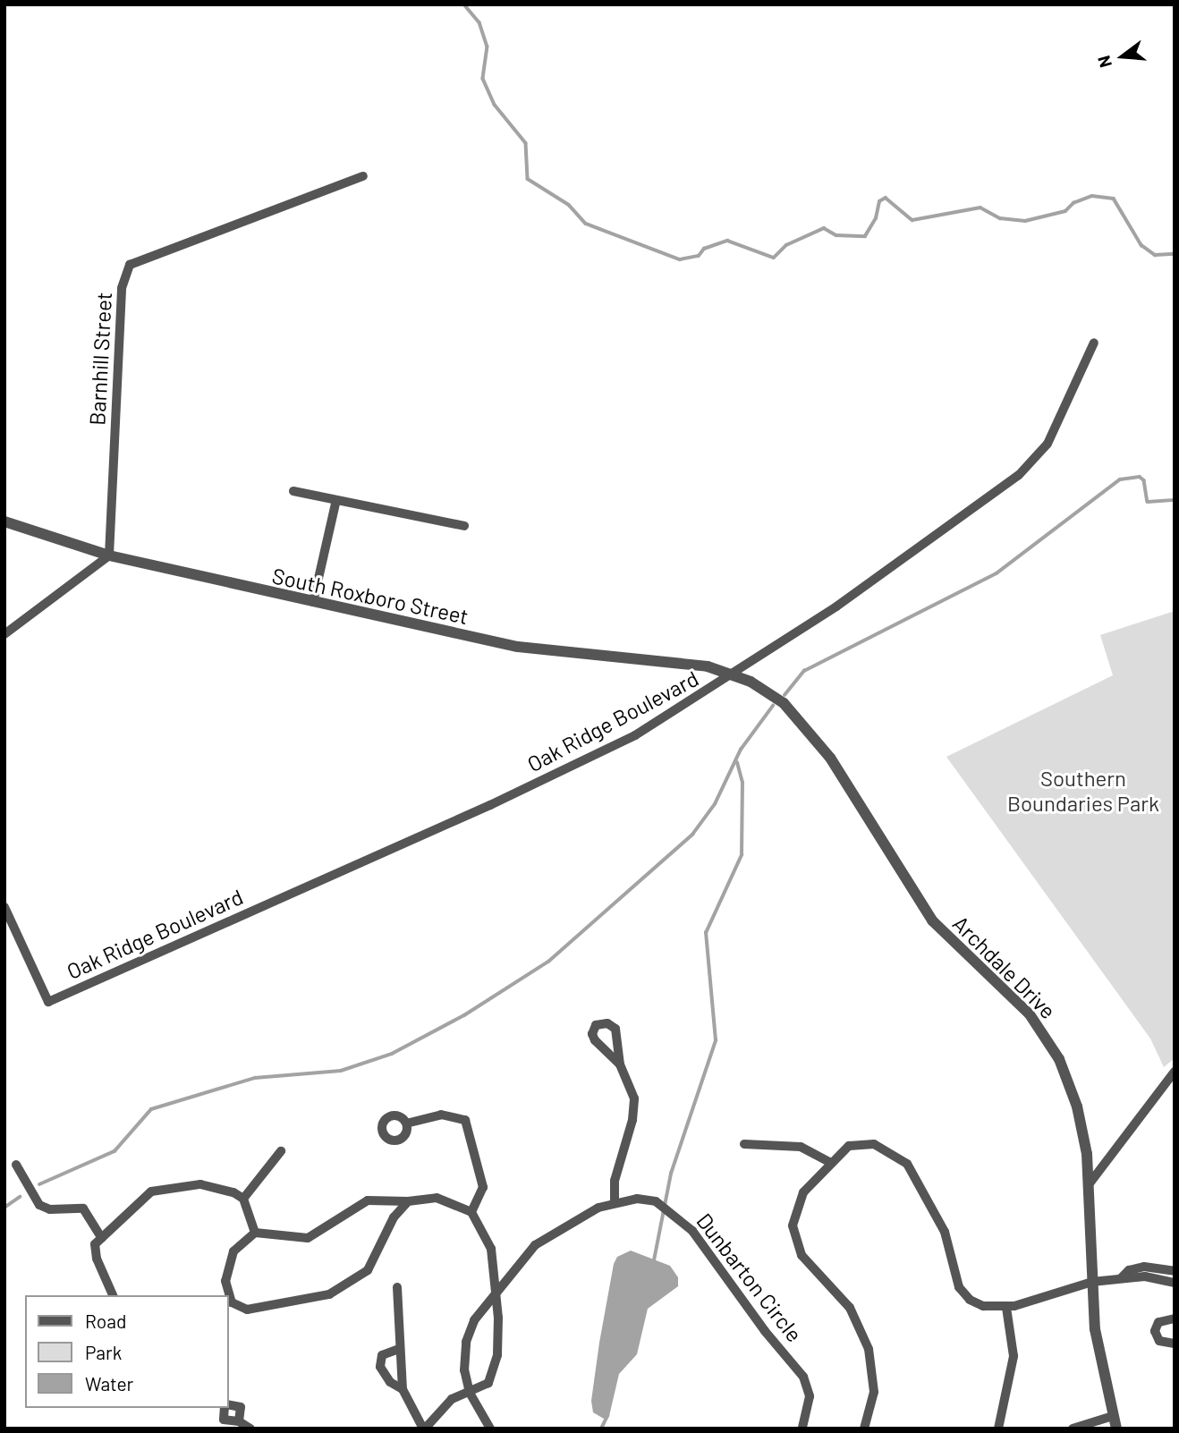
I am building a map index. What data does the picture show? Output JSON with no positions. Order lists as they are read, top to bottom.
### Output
{
  "streets": {
    "street": [
      "Barnhill Street",
      "South Roxboro Street",
      "Oak Ridge Boulevard",
      "Archdale Drive",
      "Dunbarton Circle"
    ]
  },
  "crossings": [
    ["Barnhill Street", "South Roxboro Street"],
    ["South Roxboro Street", "Oak Ridge Boulevard"],
    ["South Roxboro Street", "Archdale Drive"],
    ["Oak Ridge Boulevard", "Archdale Drive"]
  ],
  "parks": ["Southern Boundaries Park"],
  "legend": ["Road", "Park", "Water"],
  "north": "left"
}
